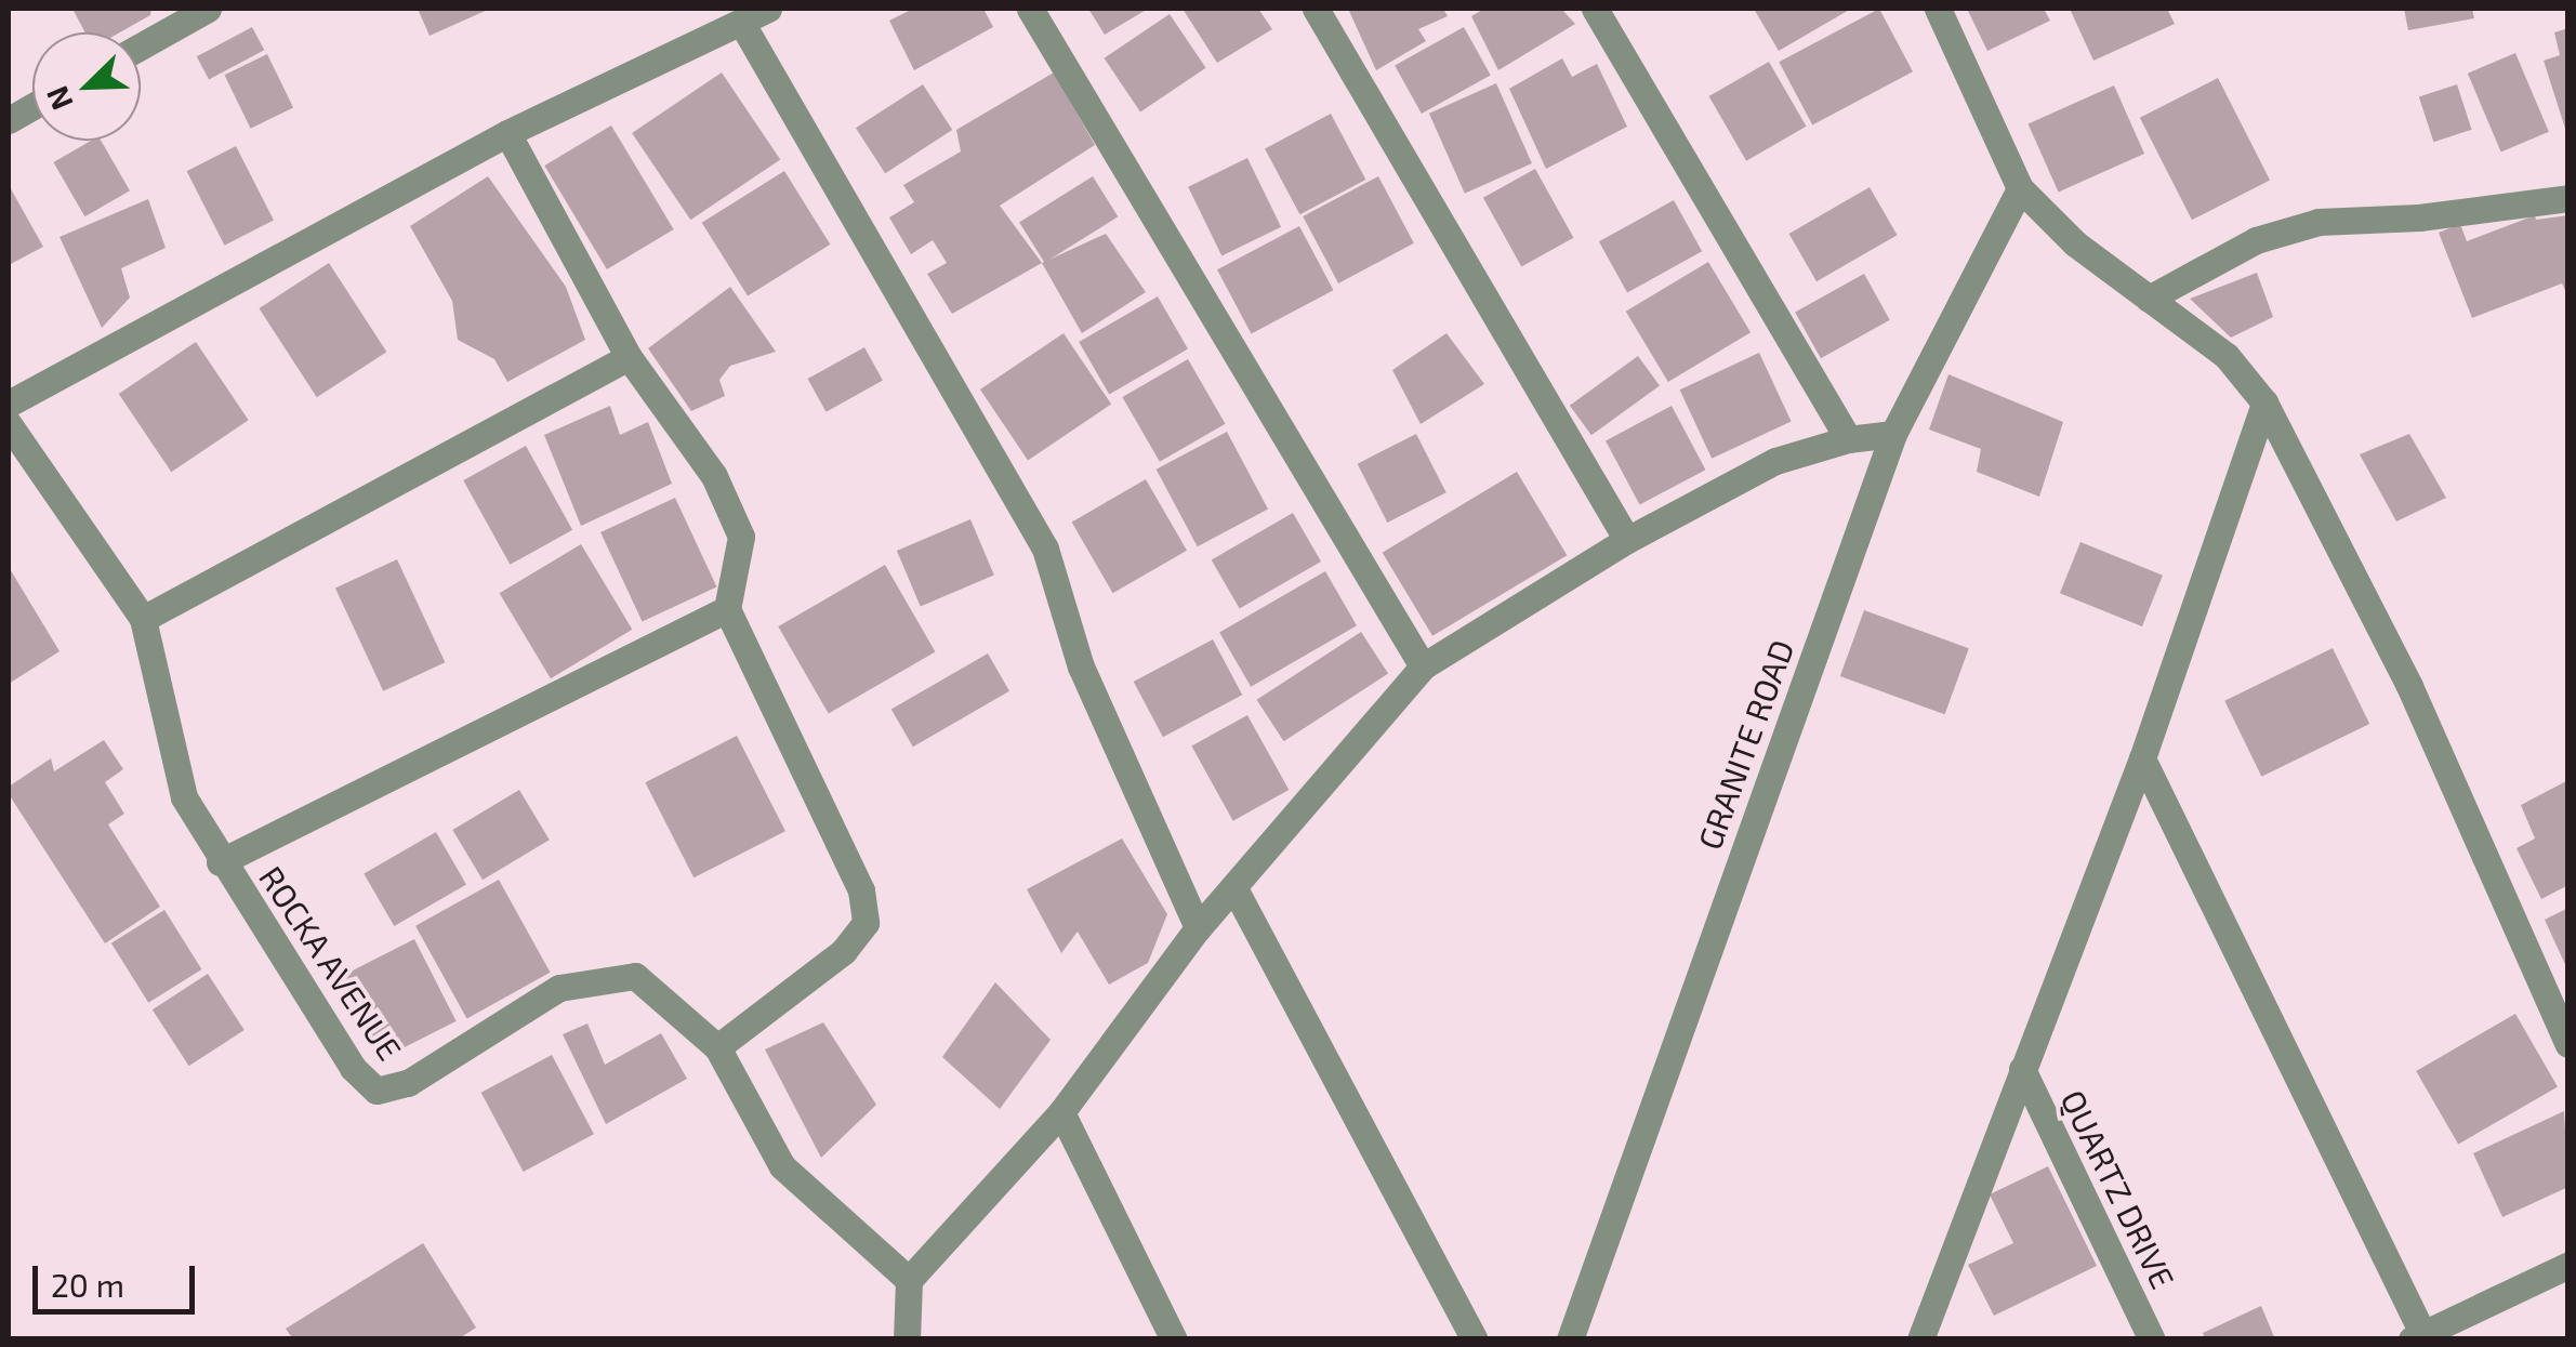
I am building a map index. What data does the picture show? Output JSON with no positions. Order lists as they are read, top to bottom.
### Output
{
  "streets": {
    "street": ["GRANITE ROAD", "ROCKA AVENUE", "QUARTZ DRIVE"]
  },
  "scale_bar": "20 m",
  "north": "bottom left"
}
